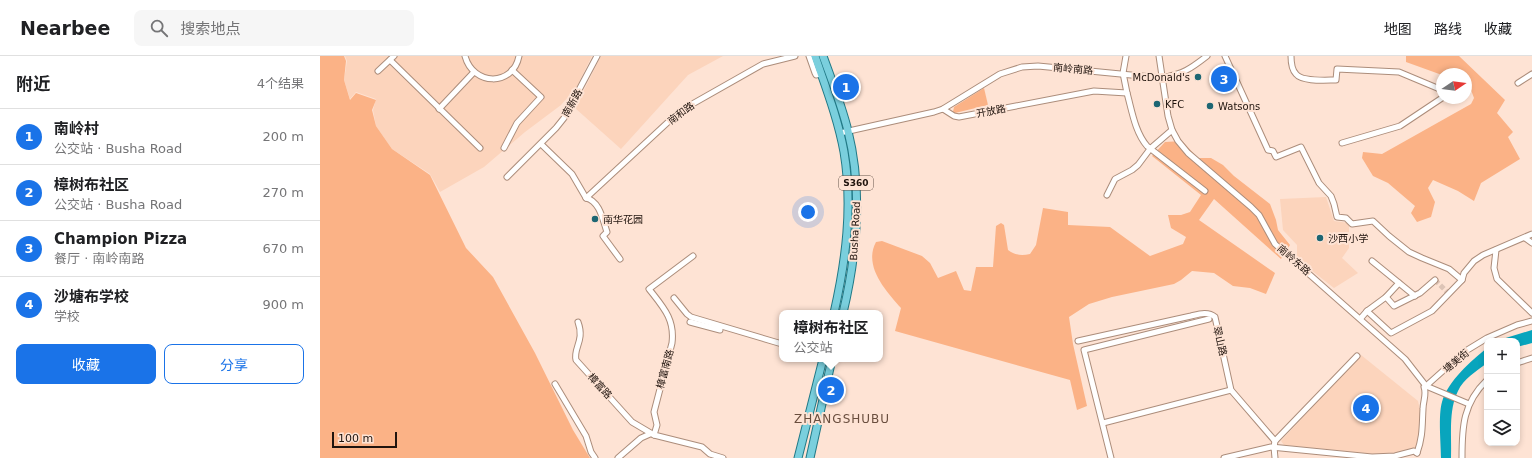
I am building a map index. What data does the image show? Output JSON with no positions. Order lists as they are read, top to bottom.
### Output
{
  "streets": {
    "main road": ["S360", "Busha Road"],
    "street": [
      "南岭南路",
      "南新路",
      "开放路",
      "南和路",
      "南岭东路",
      "翠山路",
      "塘美街",
      "樟富南路",
      "樟富路"
    ]
  },
  "crossings": [
    ["南岭南路", "开放路"],
    ["南岭南路", "南岭东路"],
    ["南岭东路", "塘美街"],
    ["樟富南路", "樟富路"]
  ],
  "districts": ["ZHANGSHUBU"],
  "places": [
    "McDonald's",
    "KFC",
    "Watsons",
    "南华花园",
    "沙西小学"
  ],
  "scale_bar": "100 m",
  "north": "right",
  "page": {
    "header": "Nearbee",
    "search": "搜索地点",
    "nav": ["地图", "路线", "收藏"],
    "heading": ["附近", "4个结果"],
    "pins": [
      "3",
      "1",
      "2",
      "4"
    ],
    "list": [
      {
        "mark": "1",
        "name": "南岭村",
        "note": "公交站 · Busha Road",
        "value": "200 m"
      },
      {
        "mark": "2",
        "name": "樟树布社区",
        "note": "公交站 · Busha Road",
        "value": "270 m"
      },
      {
        "mark": "3",
        "name": "Champion Pizza",
        "note": "餐厅 · 南岭南路",
        "value": "670 m"
      },
      {
        "mark": "4",
        "name": "沙塘布学校",
        "note": "学校",
        "value": "900 m"
      }
    ],
    "popup": ["樟树布社区", "公交站"],
    "buttons": ["收藏", "分享"],
    "map_buttons": ["+", "−"],
    "scale": "100 m"
  }
}
